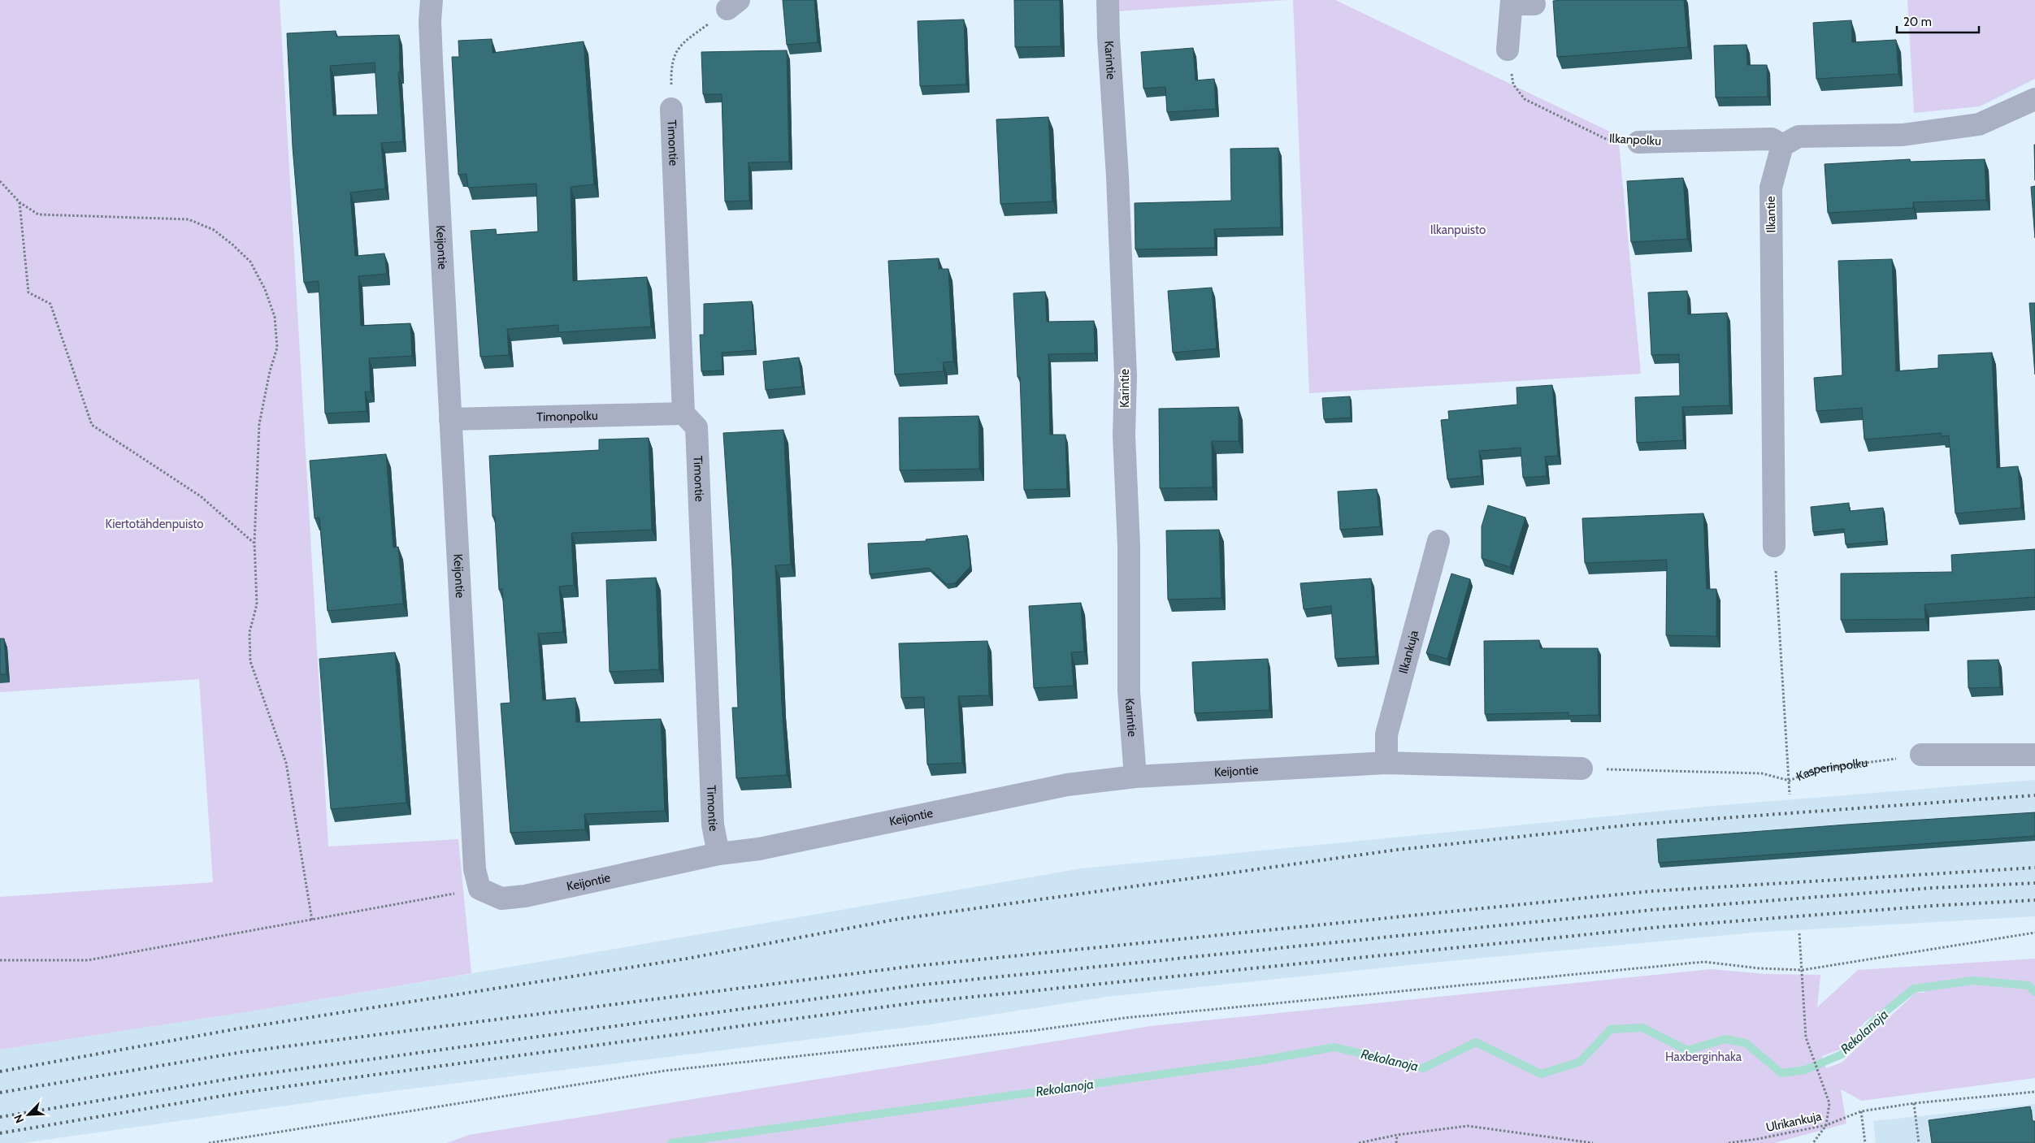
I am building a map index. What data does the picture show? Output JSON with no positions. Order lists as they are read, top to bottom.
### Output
{
  "streets": {
    "street": [
      "Karintie",
      "Ilkanpolku",
      "Timontie",
      "Ilkantie",
      "Keijontie",
      "Timonpolku",
      "Ilkankuja"
    ],
    "path": ["Kasperinpolku", "Ulrikankuja"]
  },
  "crossings": [
    ["Karintie", "Keijontie"],
    ["Ilkanpolku", "Ilkantie"],
    ["Timontie", "Keijontie"],
    ["Timontie", "Timonpolku"],
    ["Keijontie", "Timonpolku"],
    ["Keijontie", "Ilkankuja"],
    ["Keijontie", "Kasperinpolku"]
  ],
  "water": ["Rekolanoja"],
  "parks": ["Ilkanpuisto", "Kiertotähdenpuisto", "Haxberginhaka"],
  "scale_bar": "20 m",
  "north": "bottom left"
}
